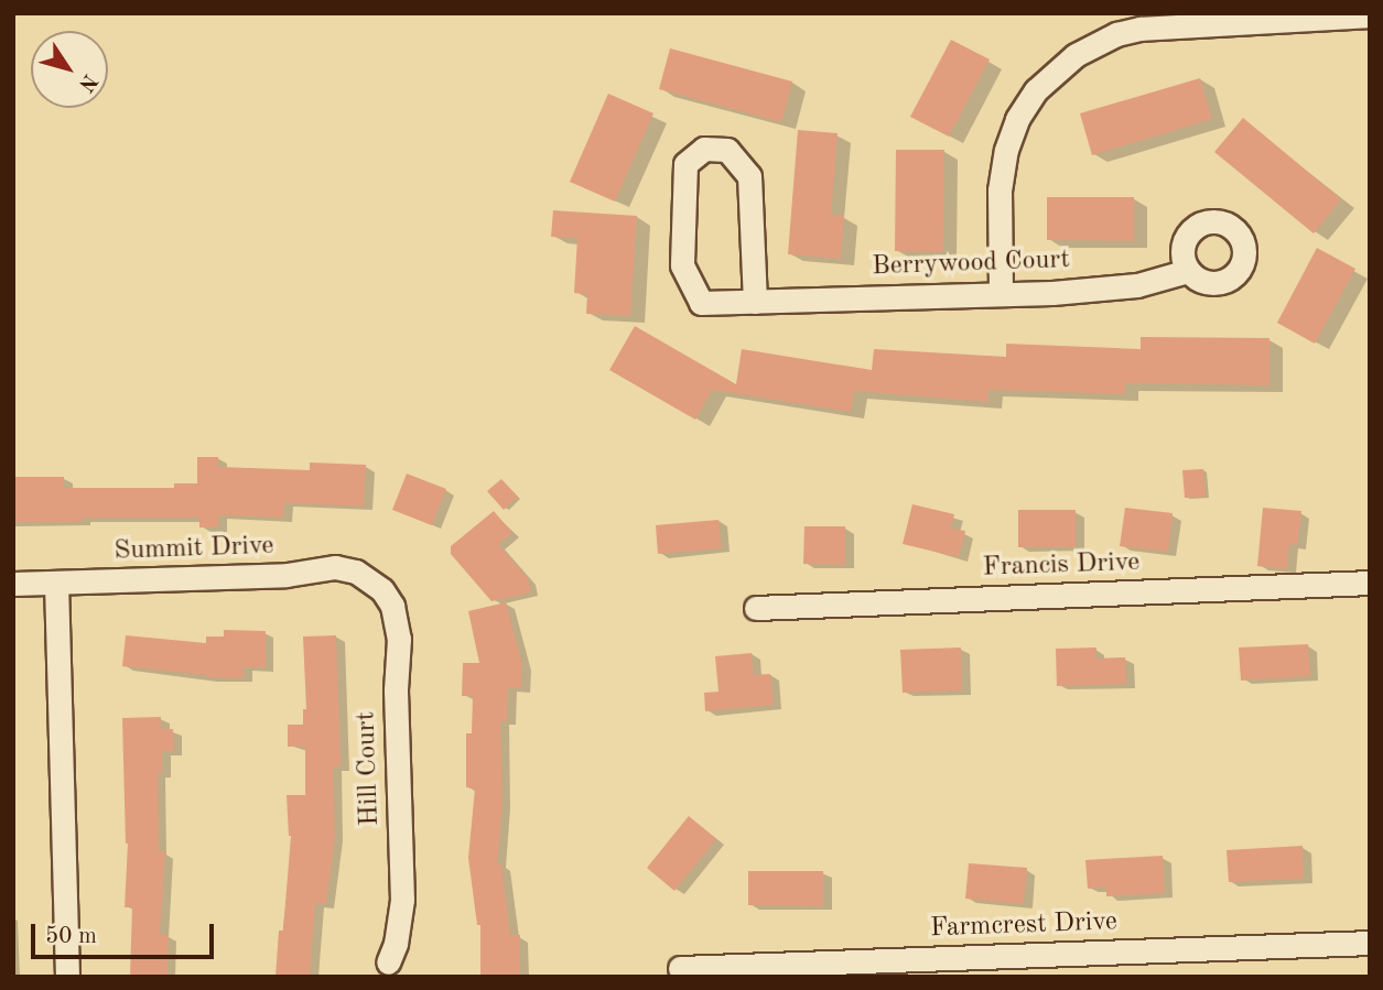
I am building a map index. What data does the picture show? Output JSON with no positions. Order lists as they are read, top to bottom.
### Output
{
  "streets": {
    "street": [
      "Berrywood Court",
      "Summit Drive",
      "Francis Drive",
      "Hill Court",
      "Farmcrest Drive"
    ]
  },
  "crossings": [
    ["Summit Drive", "Hill Court"]
  ],
  "scale_bar": "50 m",
  "north": "bottom right"
}
